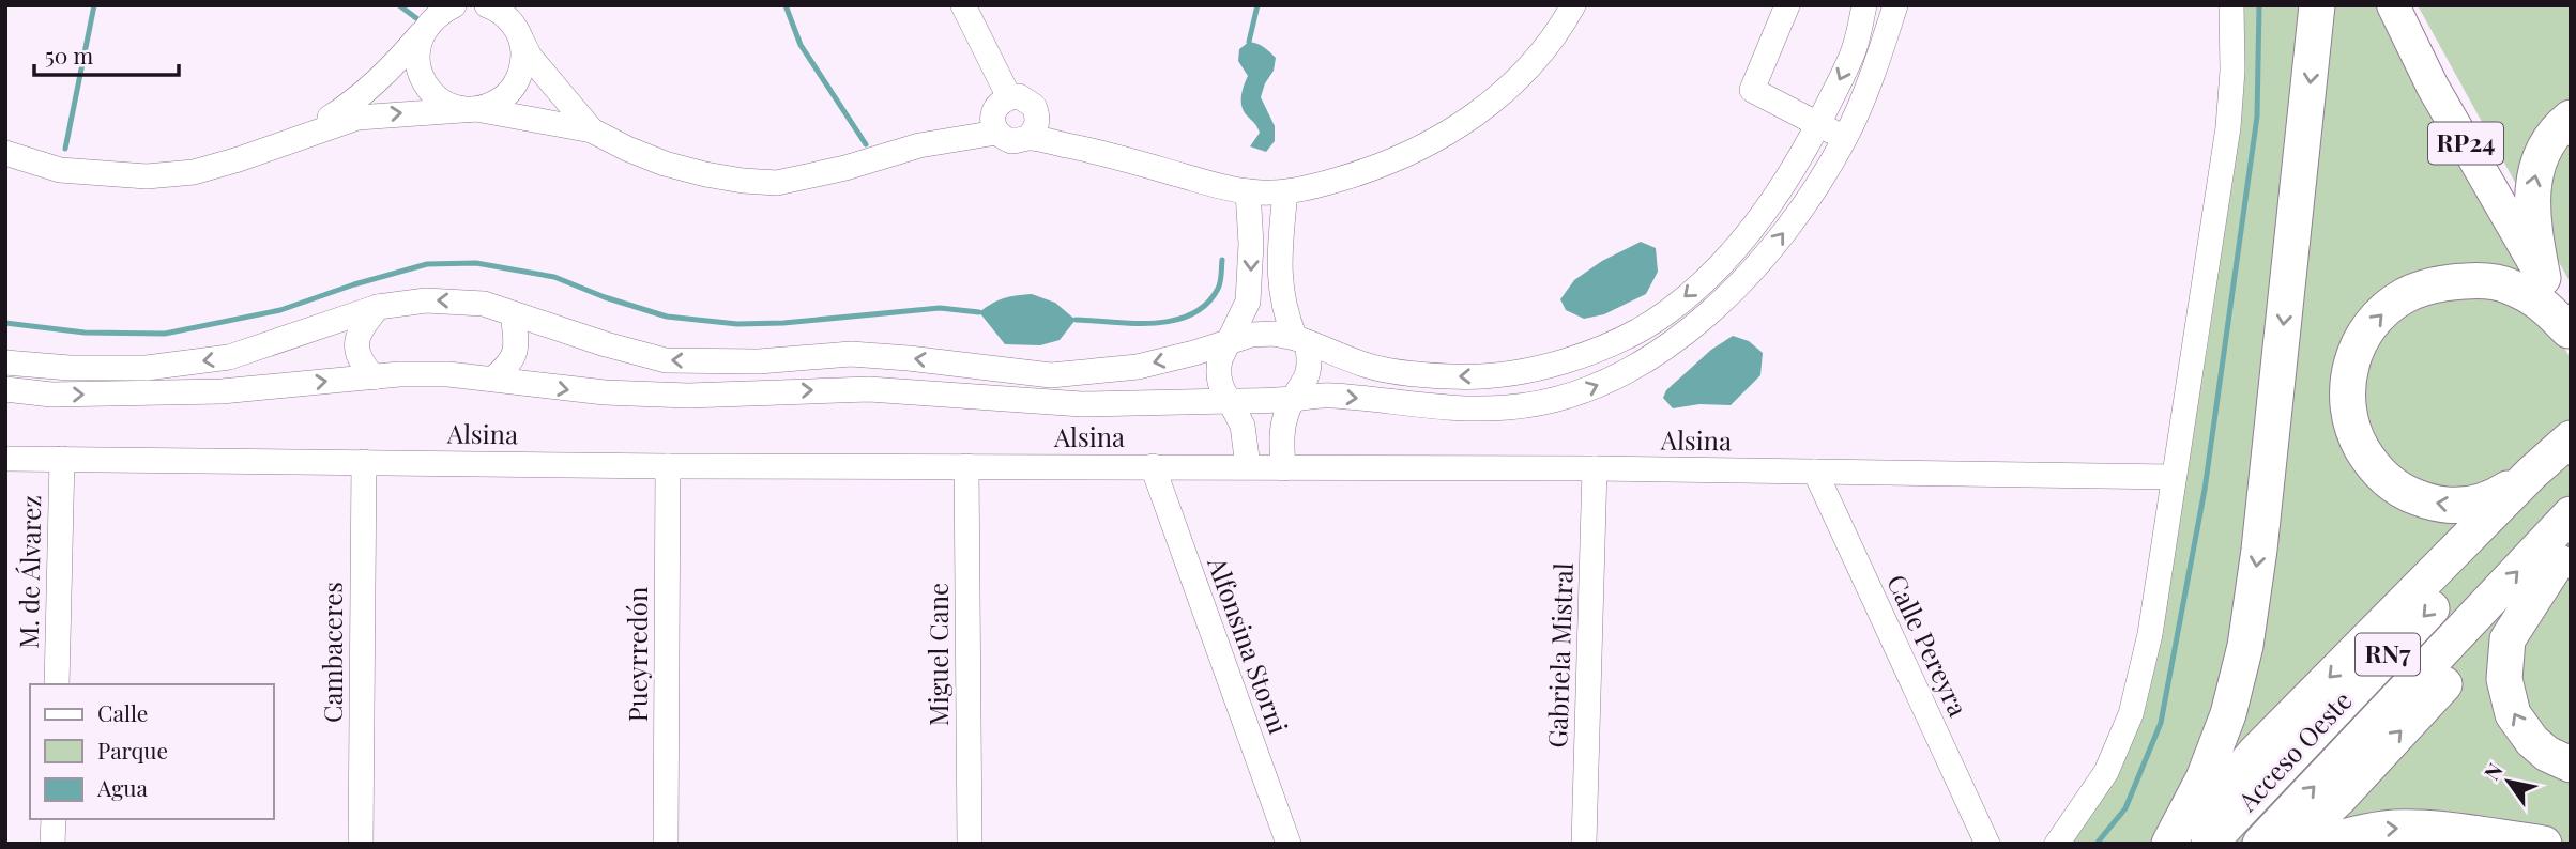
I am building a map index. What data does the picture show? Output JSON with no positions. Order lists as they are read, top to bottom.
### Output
{
  "streets": {
    "highway": ["RN7", "Acceso Oeste"],
    "main road": ["RP24"],
    "street": [
      "Alsina",
      "M. de Álvarez",
      "Alfonsina Storni",
      "Calle Pereyra",
      "Cambaceres",
      "Pueyrredón",
      "Miguel Cane",
      "Gabriela Mistral"
    ]
  },
  "crossings": [
    ["Alsina", "M. de Álvarez"],
    ["Alsina", "Alfonsina Storni"],
    ["Alsina", "Calle Pereyra"],
    ["Alsina", "Cambaceres"],
    ["Alsina", "Pueyrredón"],
    ["Alsina", "Miguel Cane"],
    ["Alsina", "Gabriela Mistral"]
  ],
  "legend": ["Calle", "Parque", "Agua"],
  "scale_bar": "50 m",
  "north": "top left"
}
